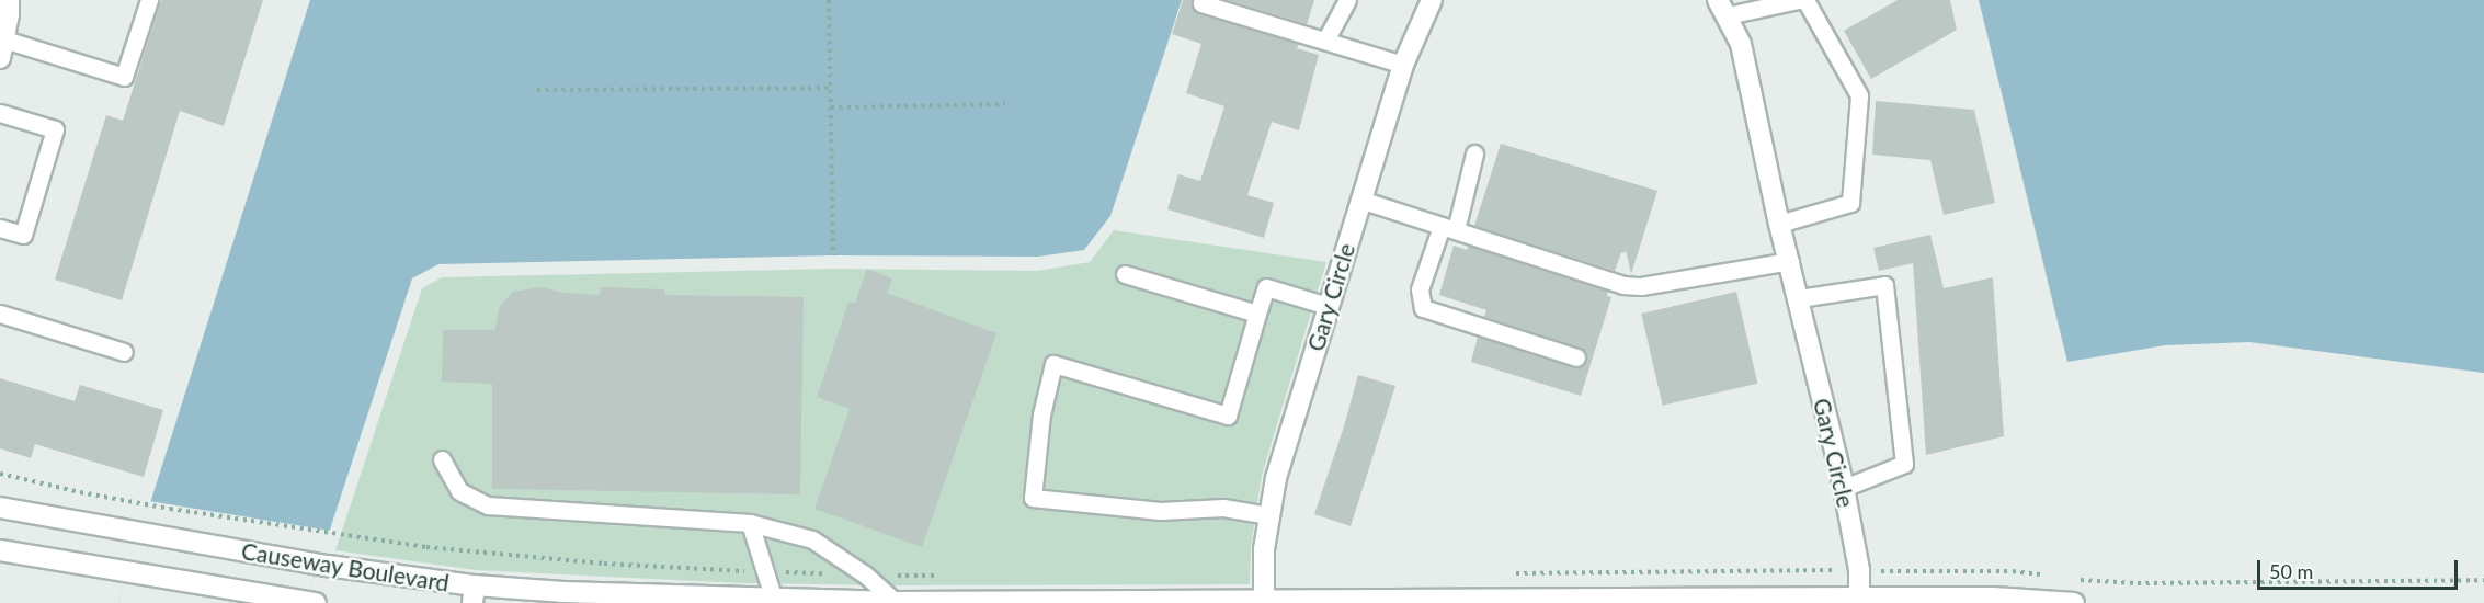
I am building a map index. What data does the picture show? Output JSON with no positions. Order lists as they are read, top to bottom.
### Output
{
  "streets": {
    "street": ["Gary Circle", "Causeway Boulevard"]
  },
  "crossings": [
    ["Gary Circle", "Causeway Boulevard"]
  ],
  "scale_bar": "50 m"
}
